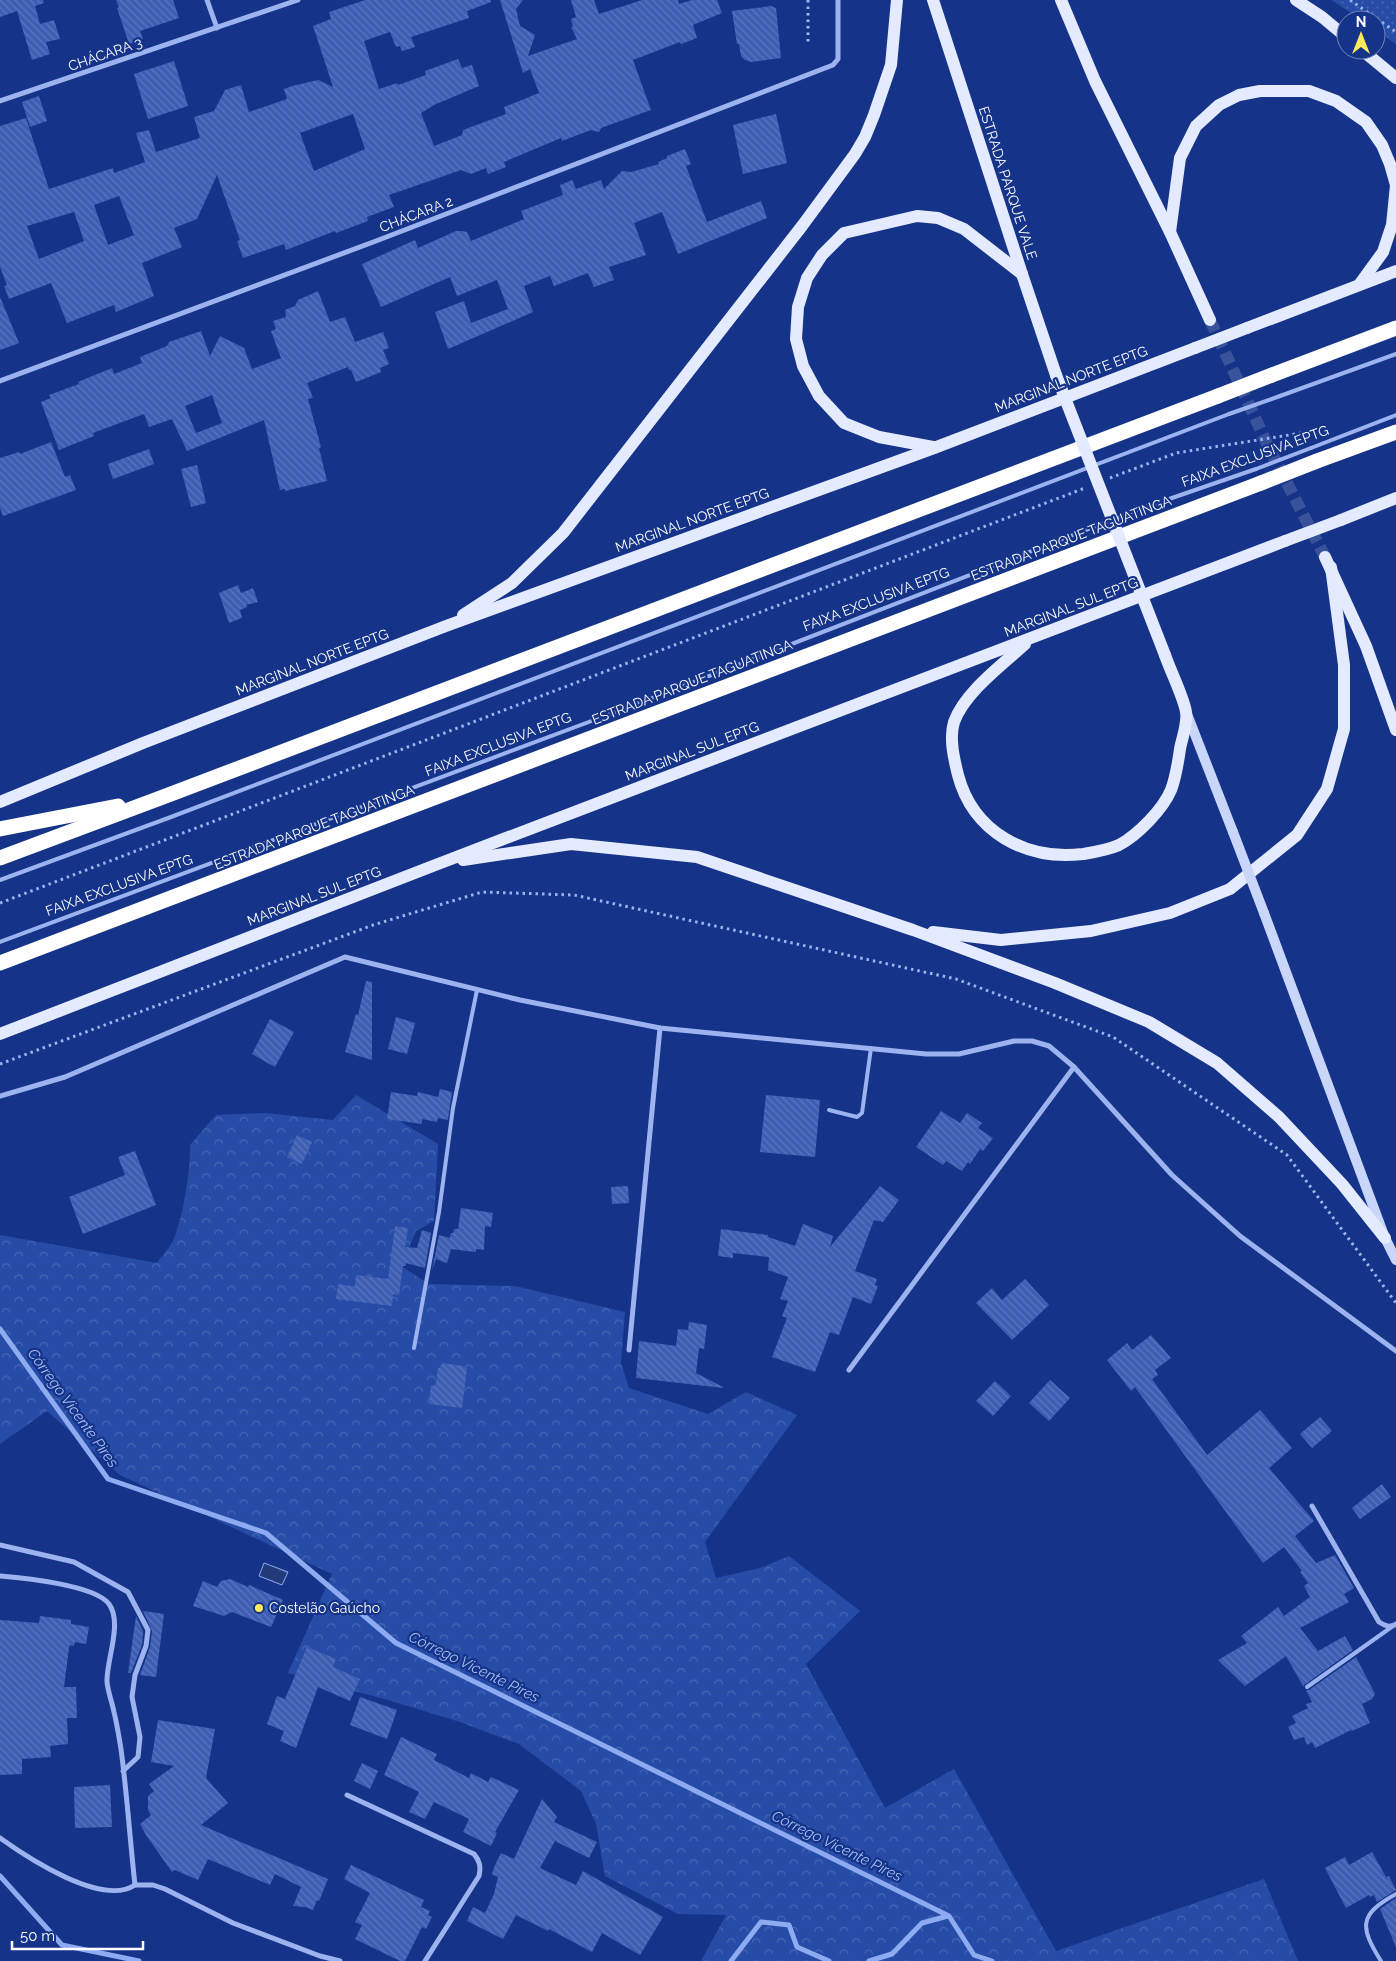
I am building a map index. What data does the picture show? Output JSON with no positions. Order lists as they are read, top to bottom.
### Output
{
  "streets": {
    "highway": ["ESTRADA PARQUE TAGUATINGA"],
    "main road": ["ESTRADA PARQUE VALE", "MARGINAL NORTE EPTG", "MARGINAL SUL EPTG"],
    "street": ["CHÁCARA 3", "CHÁCARA 2"],
    "lane": ["FAIXA EXCLUSIVA EPTG"]
  },
  "crossings": [
    ["FAIXA EXCLUSIVA EPTG", "ESTRADA PARQUE TAGUATINGA"]
  ],
  "water": ["Córrego Vicente Pires"],
  "places": ["Costelão Gaúcho"],
  "scale_bar": "50 m",
  "north": "top"
}
